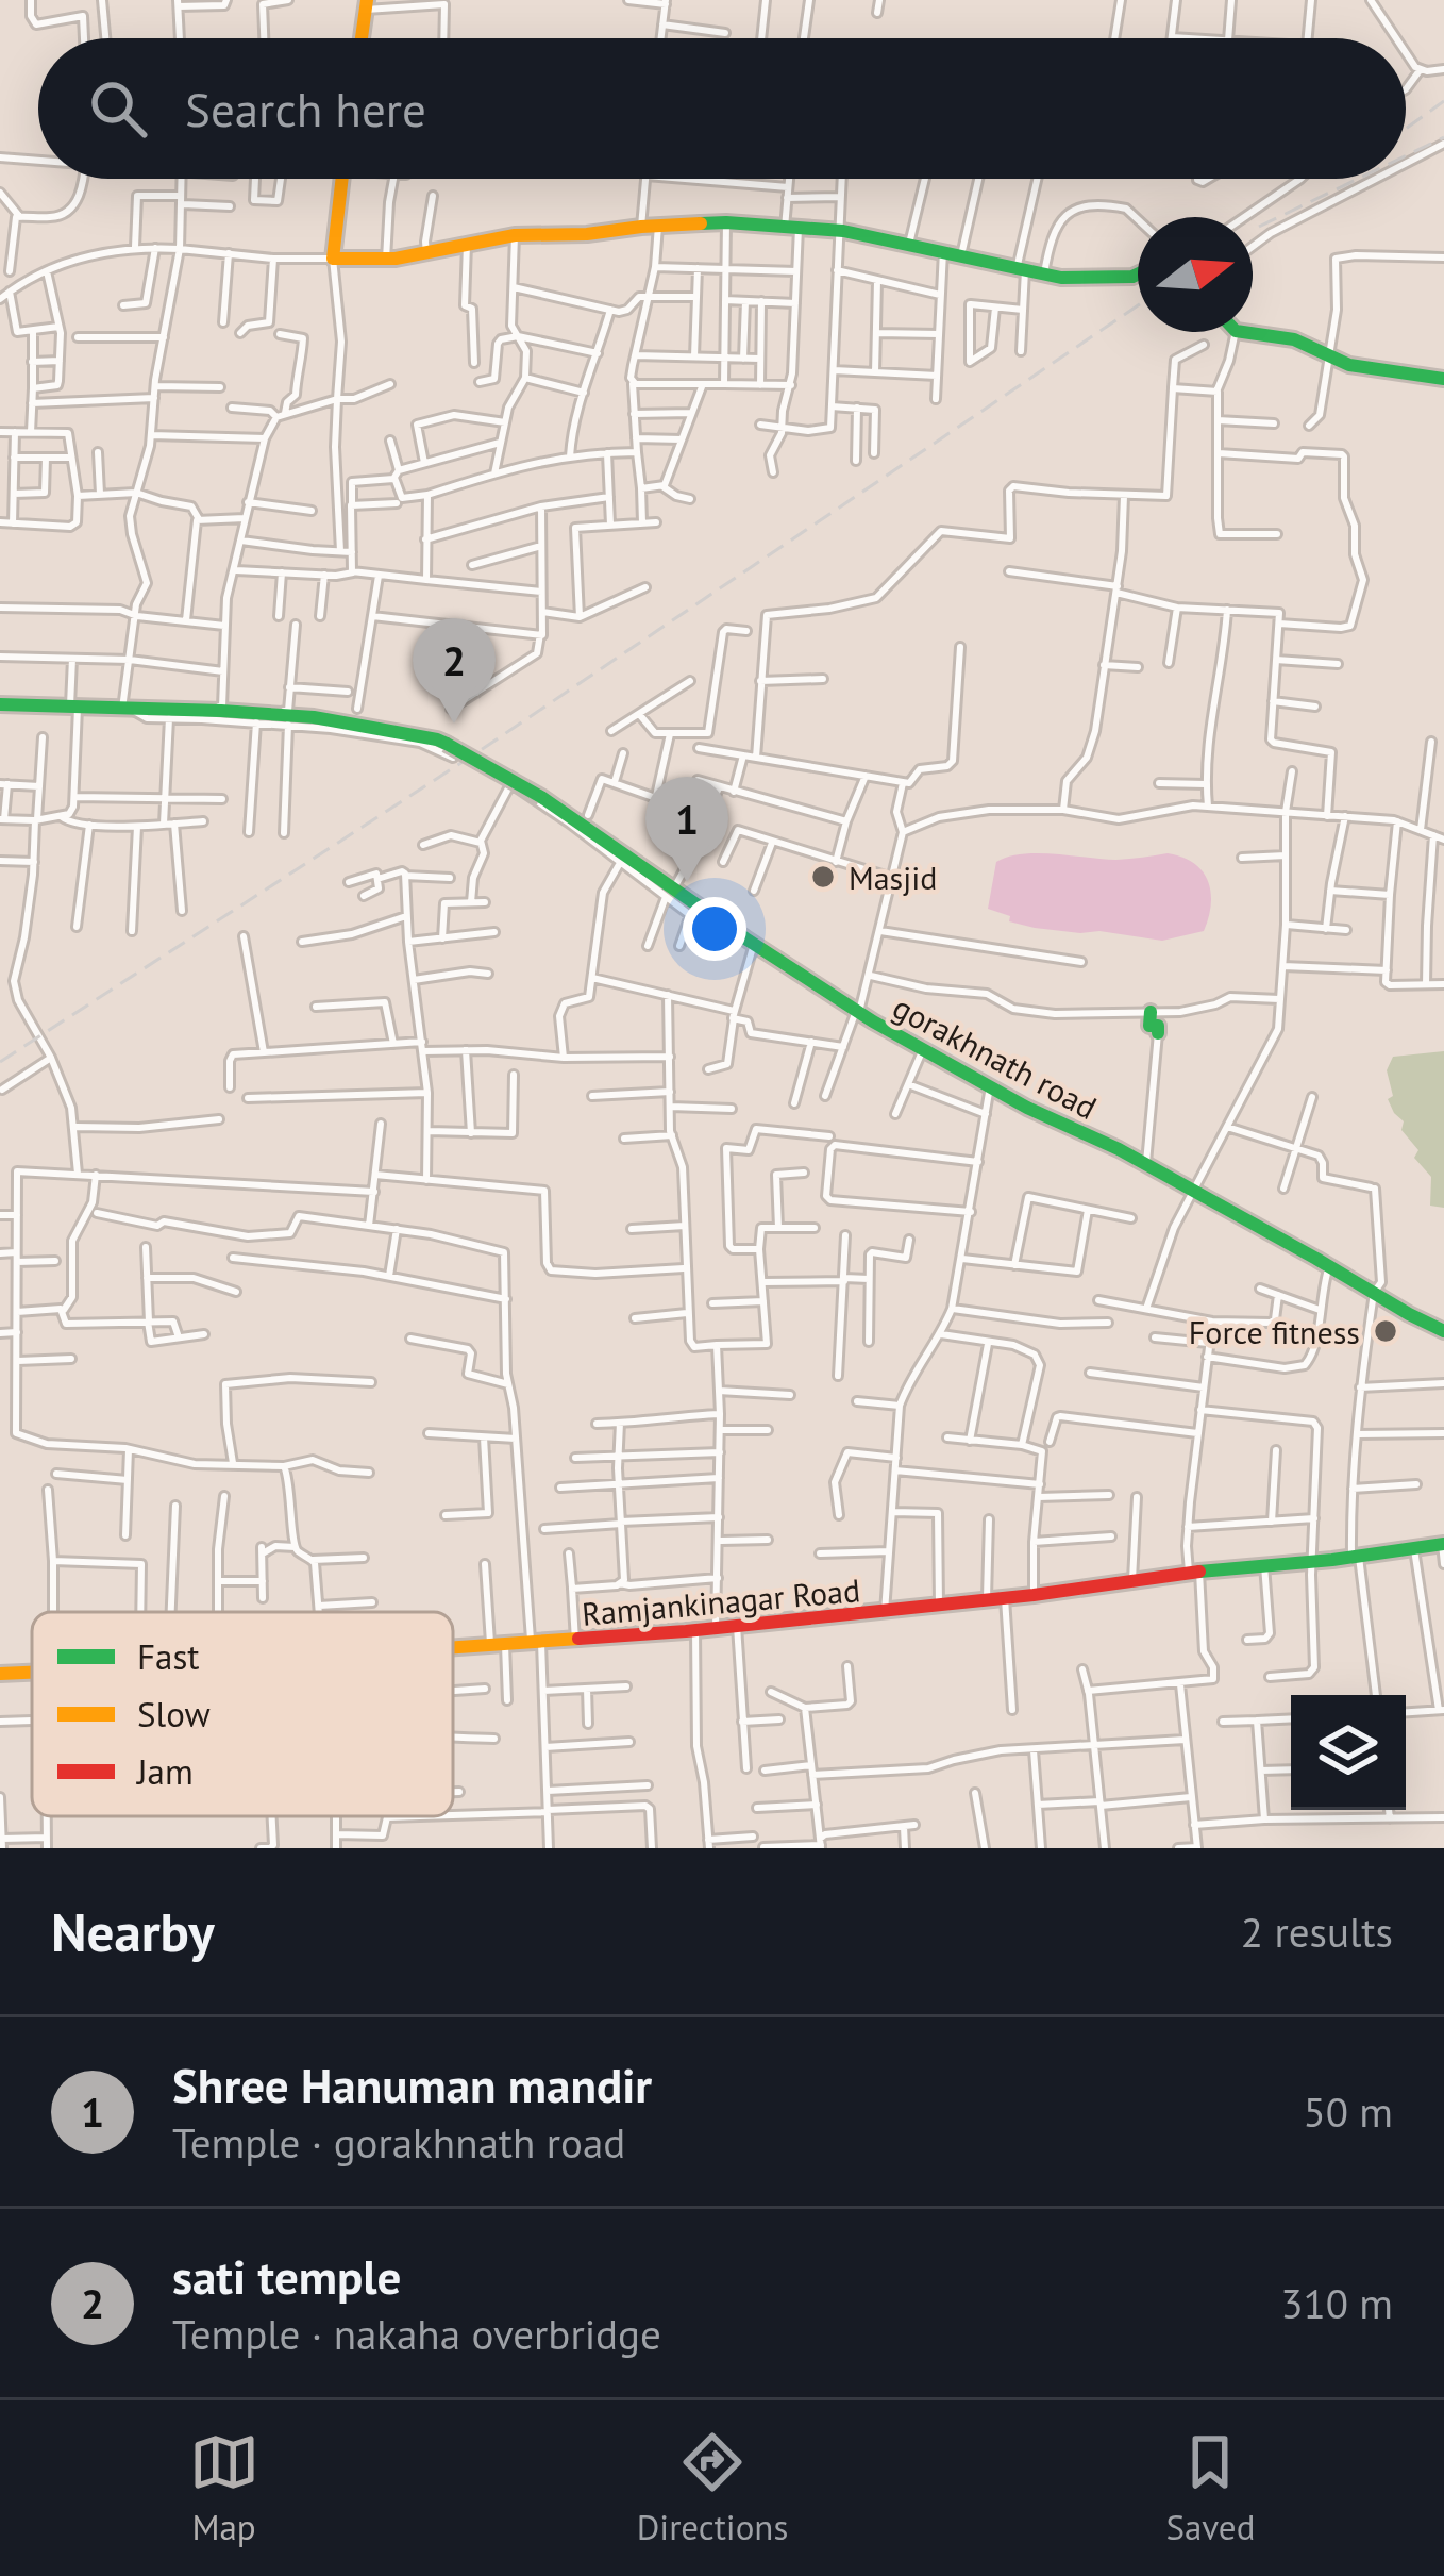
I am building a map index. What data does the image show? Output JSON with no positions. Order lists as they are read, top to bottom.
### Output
{
  "streets": {
    "street": ["gorakhnath road", "Ramjankinagar Road"]
  },
  "places": ["Masjid", "Force fitness"],
  "legend": ["Fast", "Slow", "Jam"],
  "north": "right",
  "page": {
    "search": "Search here",
    "pins": ["2", "1"],
    "heading": ["Nearby", "2 results"],
    "list": [
      {
        "mark": "1",
        "name": "Shree Hanuman mandir",
        "note": "Temple · gorakhnath road",
        "value": "50 m"
      },
      {
        "mark": "2",
        "name": "sati temple",
        "note": "Temple · nakaha overbridge",
        "value": "310 m"
      }
    ],
    "nav": ["Map", "Directions", "Saved"]
  }
}
